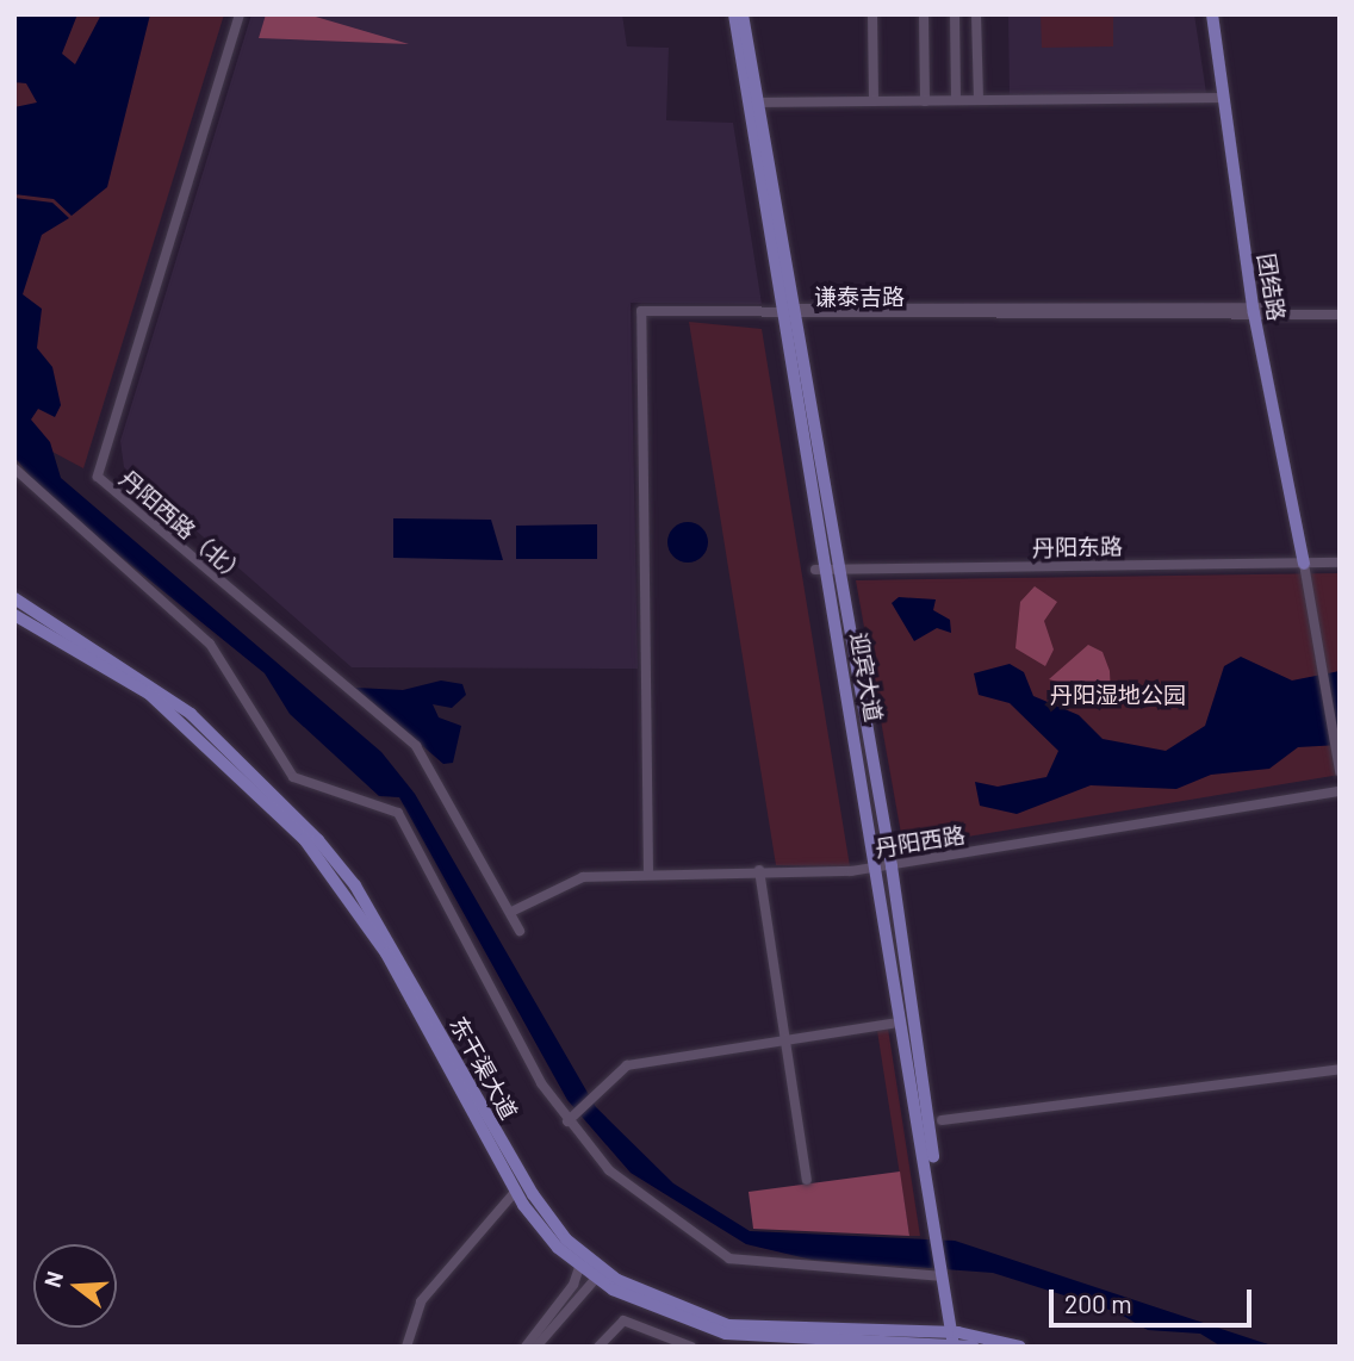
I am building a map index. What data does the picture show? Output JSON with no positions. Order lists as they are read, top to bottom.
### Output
{
  "streets": {
    "main road": ["团结路", "迎宾大道", "东干渠大道"],
    "street": [
      "谦泰吉路",
      "丹阳西路（北）",
      "丹阳东路",
      "丹阳西路"
    ]
  },
  "crossings": [
    ["团结路", "谦泰吉路"],
    ["团结路", "丹阳东路"],
    ["谦泰吉路", "迎宾大道"],
    ["谦泰吉路", "丹阳西路"],
    ["丹阳西路（北）", "丹阳西路"],
    ["丹阳东路", "迎宾大道"],
    ["迎宾大道", "丹阳西路"],
    ["迎宾大道", "东干渠大道"]
  ],
  "parks": ["丹阳湿地公园"],
  "scale_bar": "200 m",
  "north": "left"
}
